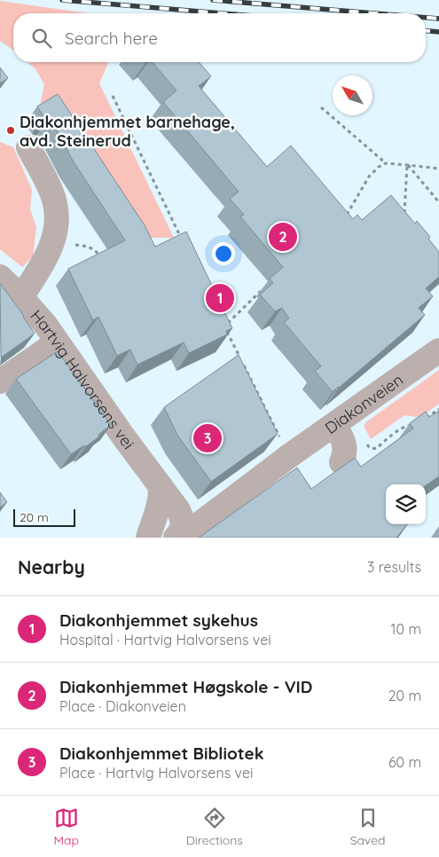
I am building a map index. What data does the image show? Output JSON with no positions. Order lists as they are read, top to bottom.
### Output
{
  "streets": {
    "street": ["Hartvig Halvorsens vei", "Diakonveien"]
  },
  "crossings": [
    ["Hartvig Halvorsens vei", "Diakonveien"]
  ],
  "places": ["Diakonhjemmet barnehage, avd. Steinerud"],
  "scale_bar": "20 m",
  "north": "top left",
  "page": {
    "search": "Search here",
    "pins": ["2", "1", "3"],
    "scale": "20 m",
    "heading": ["Nearby", "3 results"],
    "list": [
      {
        "mark": "1",
        "name": "Diakonhjemmet sykehus",
        "note": "Hospital · Hartvig Halvorsens vei",
        "value": "10 m"
      },
      {
        "mark": "2",
        "name": "Diakonhjemmet Høgskole - VID",
        "note": "Place · Diakonveien",
        "value": "20 m"
      },
      {
        "mark": "3",
        "name": "Diakonhjemmet Bibliotek",
        "note": "Place · Hartvig Halvorsens vei",
        "value": "60 m"
      }
    ],
    "nav": ["Map", "Directions", "Saved"]
  }
}
